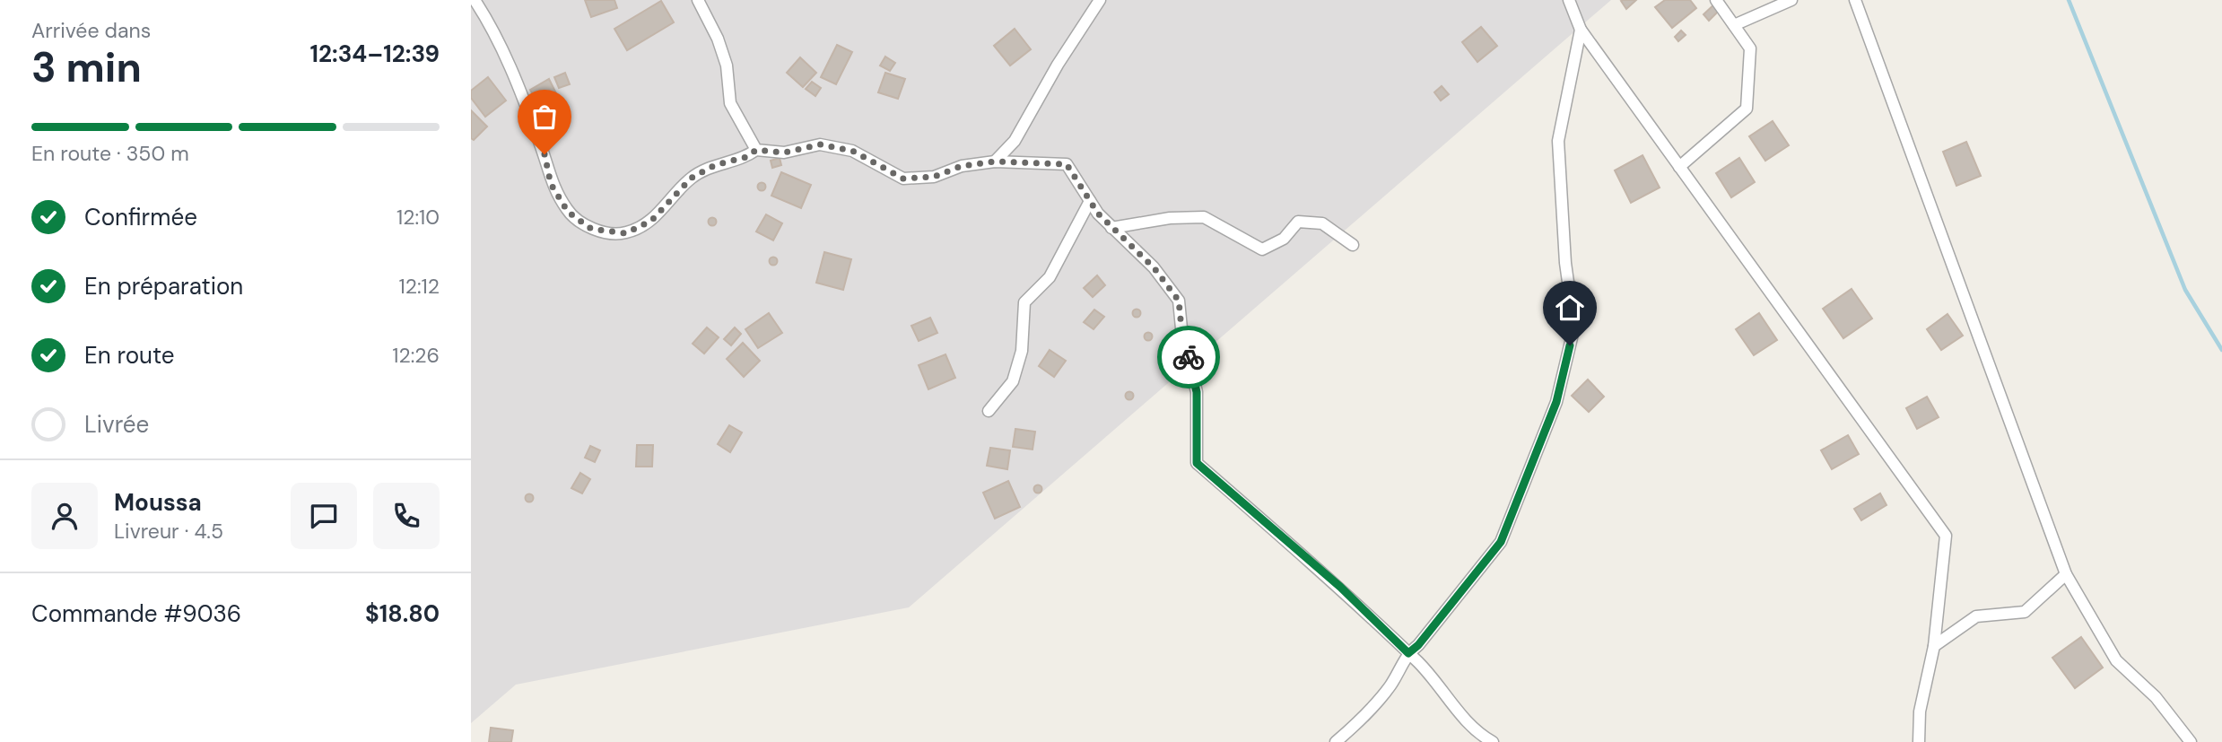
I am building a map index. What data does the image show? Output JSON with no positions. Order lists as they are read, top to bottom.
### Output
{
  "page": {
    "heading": ["3 min", "Arrivée dans", "12:34–12:39"],
    "panel": [
      "Moussa",
      "Livreur · 4.5",
      "Commande #9036",
      "$18.80"
    ],
    "bar": "En route · 350 m",
    "list": [
      ["Confirmée", "12:10"],
      ["En préparation", "12:12"],
      ["En route", "12:26"],
      "Livrée"
    ]
  }
}
